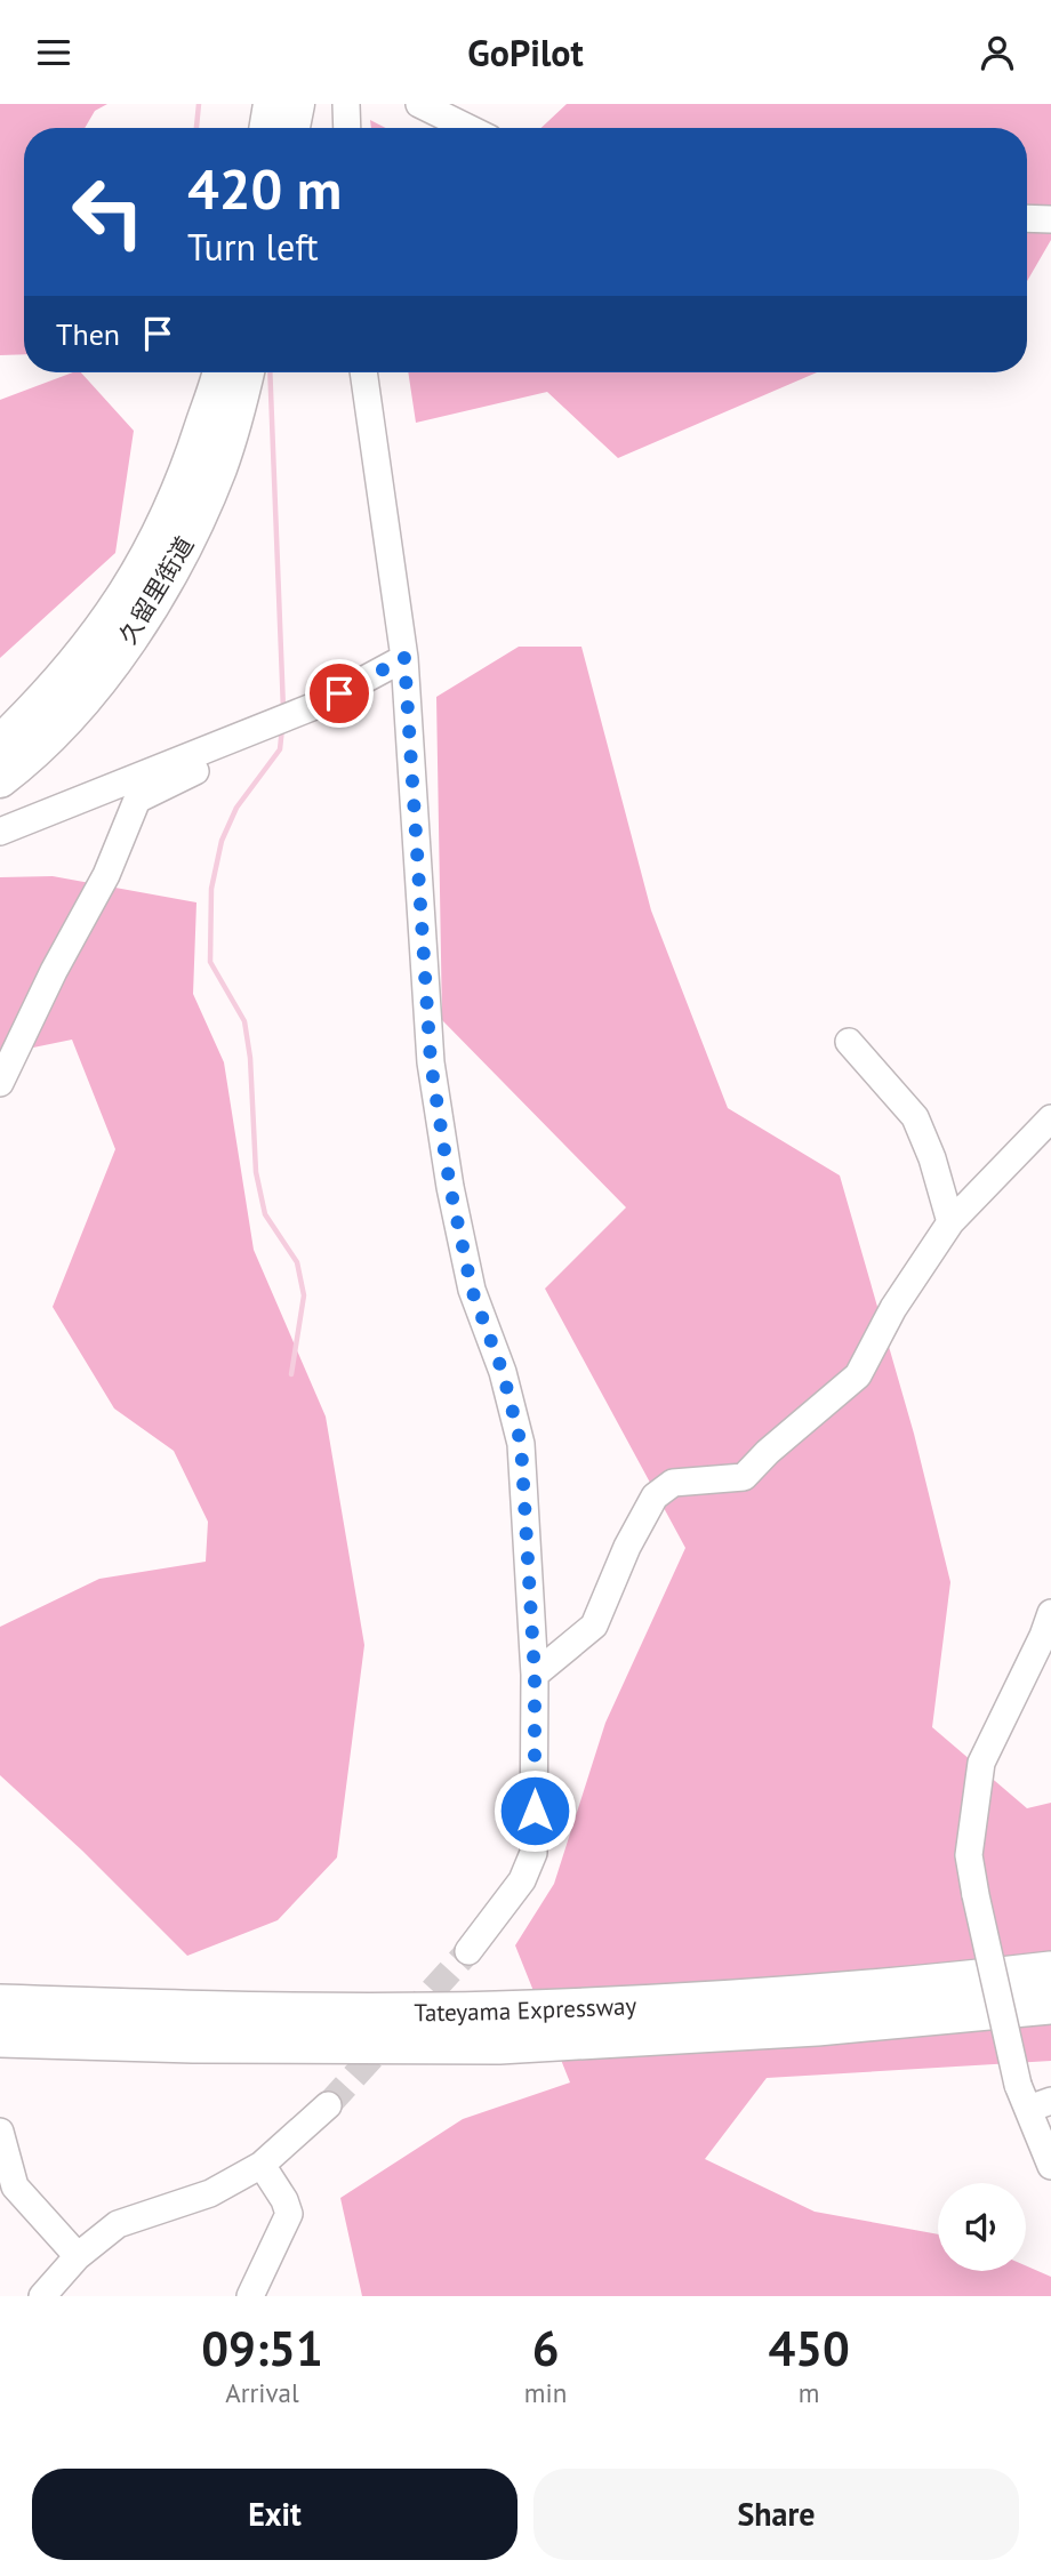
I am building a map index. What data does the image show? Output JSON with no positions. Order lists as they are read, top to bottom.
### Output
{
  "streets": {
    "highway": ["Tateyama Expressway"],
    "main road": ["久留里街道"]
  },
  "page": {
    "header": "GoPilot",
    "turn": ["420 m", "Turn left"],
    "then": "Then",
    "eta": [
      "09:51",
      "Arrival",
      "6",
      "min",
      "450",
      "m"
    ],
    "buttons": ["Exit", "Share"]
  }
}
